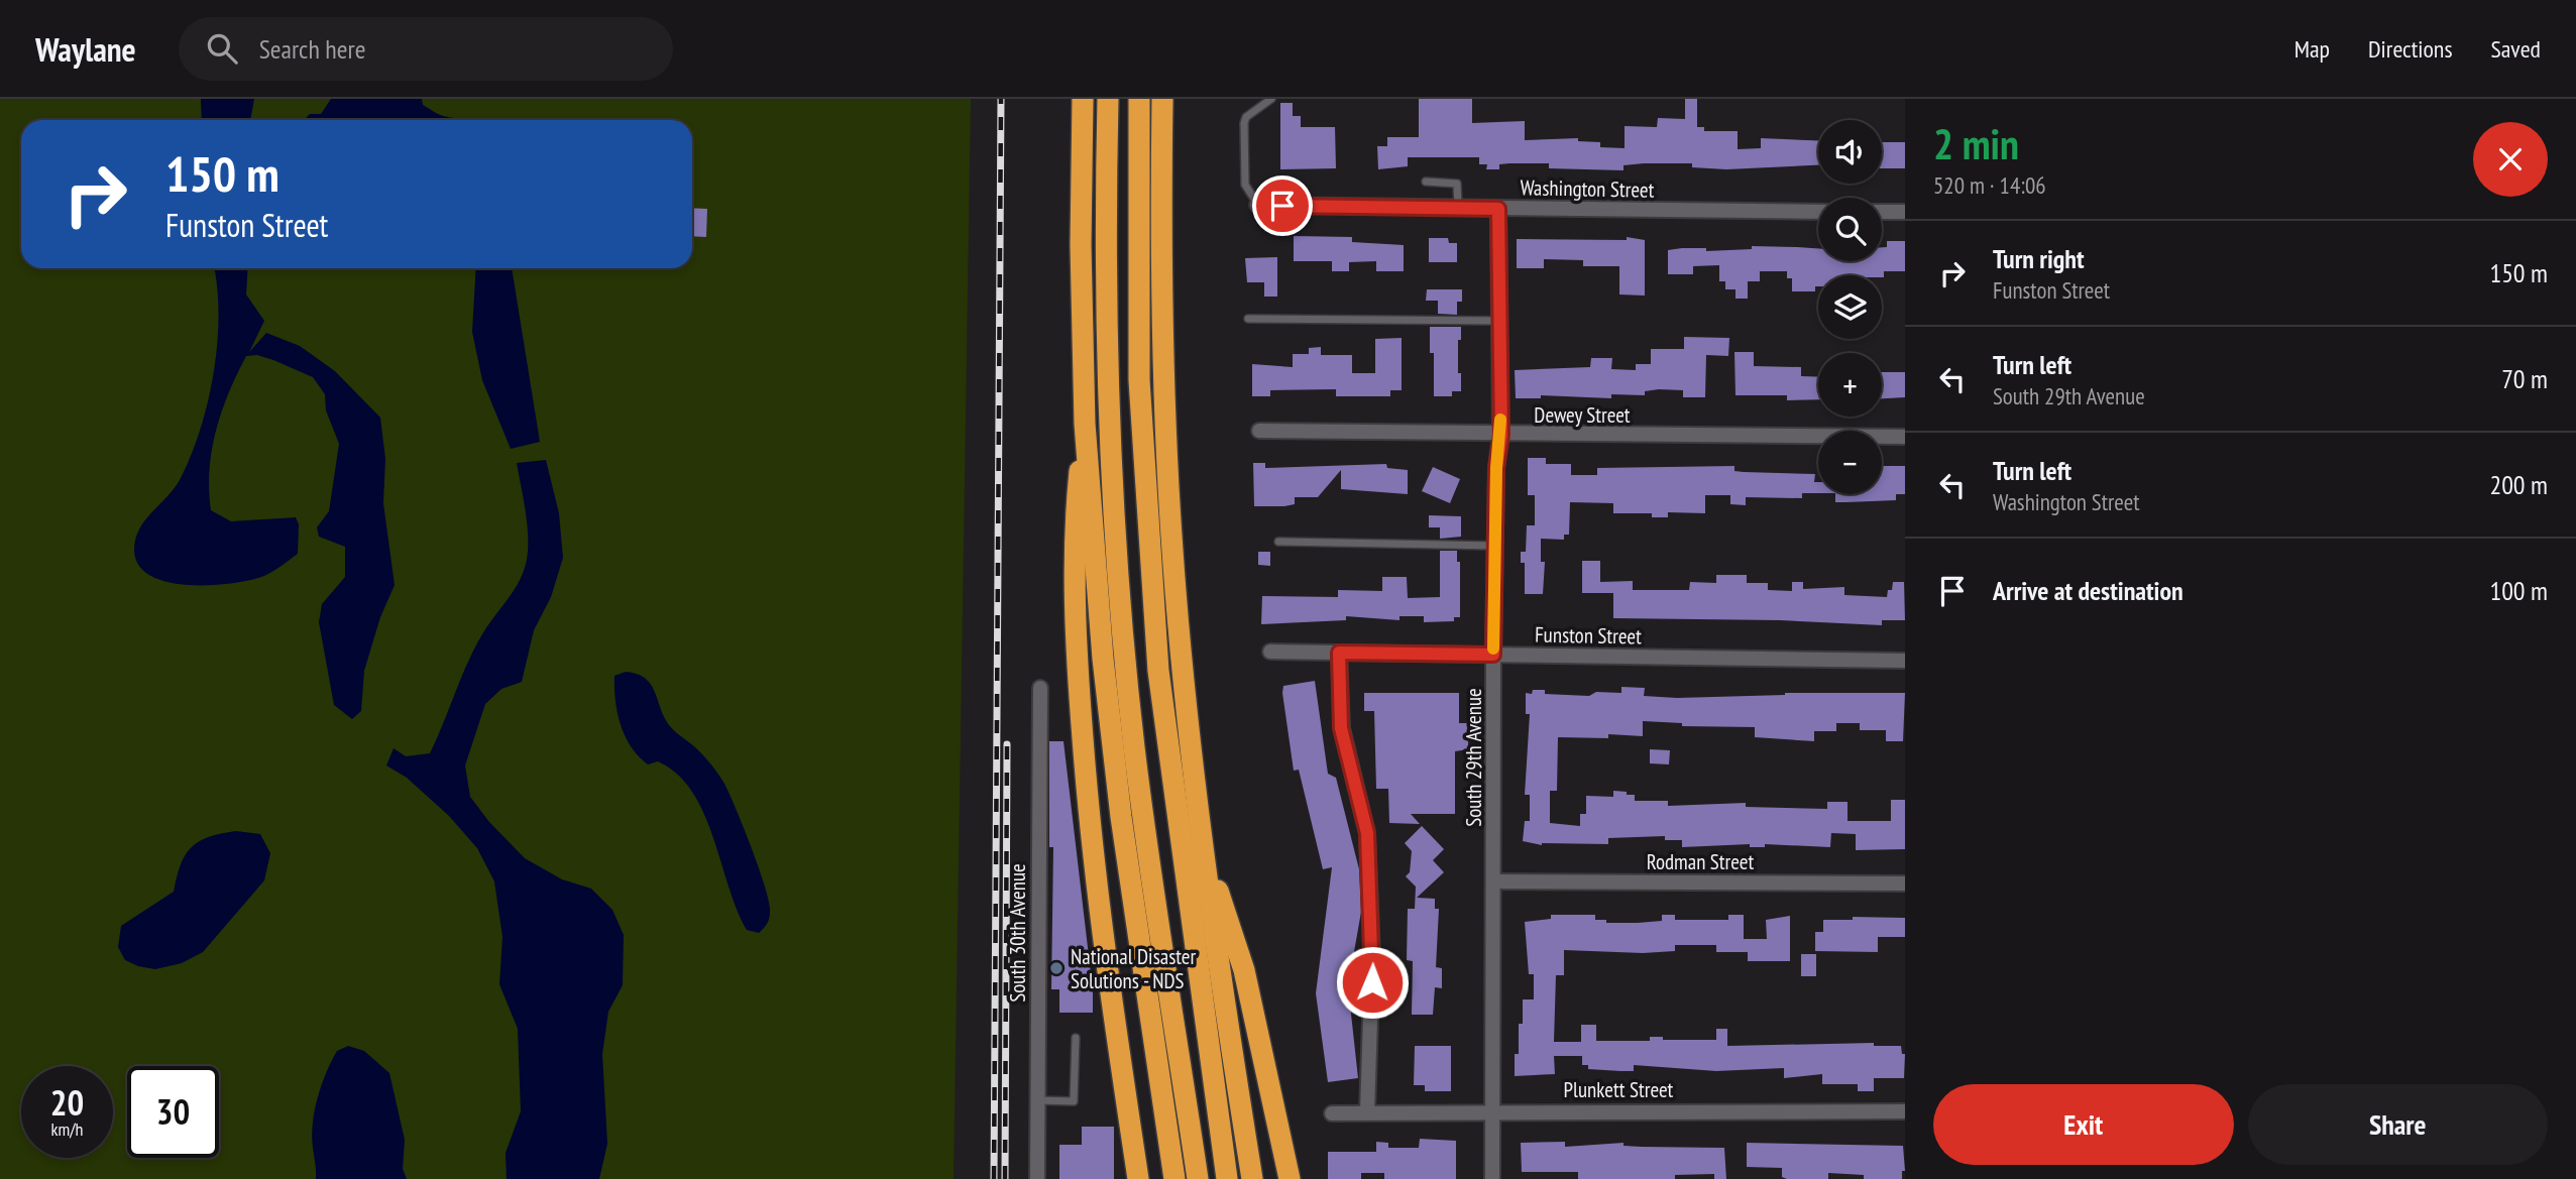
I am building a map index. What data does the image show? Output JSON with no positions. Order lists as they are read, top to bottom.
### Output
{
  "streets": {
    "street": [
      "Washington Street",
      "Dewey Street",
      "Funston Street",
      "South 29th Avenue",
      "Rodman Street",
      "South 30th Avenue",
      "Plunkett Street"
    ]
  },
  "crossings": [
    ["Washington Street", "South 29th Avenue"],
    ["Dewey Street", "South 29th Avenue"],
    ["Funston Street", "South 29th Avenue"],
    ["South 29th Avenue", "Rodman Street"],
    ["South 29th Avenue", "Plunkett Street"]
  ],
  "places": ["National Disaster Solutions - NDS"],
  "page": {
    "header": "Waylane",
    "search": "Search here",
    "nav": ["Map", "Directions", "Saved"],
    "heading": ["2 min", "520 m · 14:06"],
    "map_buttons": ["+", "−"],
    "turn": ["150 m", "Funston Street"],
    "list": [
      {
        "name": "Turn right",
        "note": "Funston Street",
        "value": "150 m"
      },
      {
        "name": "Turn left",
        "note": "South 29th Avenue",
        "value": "70 m"
      },
      {
        "name": "Turn left",
        "note": "Washington Street",
        "value": "200 m"
      },
      {
        "name": "Arrive at destination",
        "value": "100 m"
      }
    ],
    "speed": "20 km/h",
    "limit": "30",
    "buttons": ["Exit", "Share"]
  }
}
